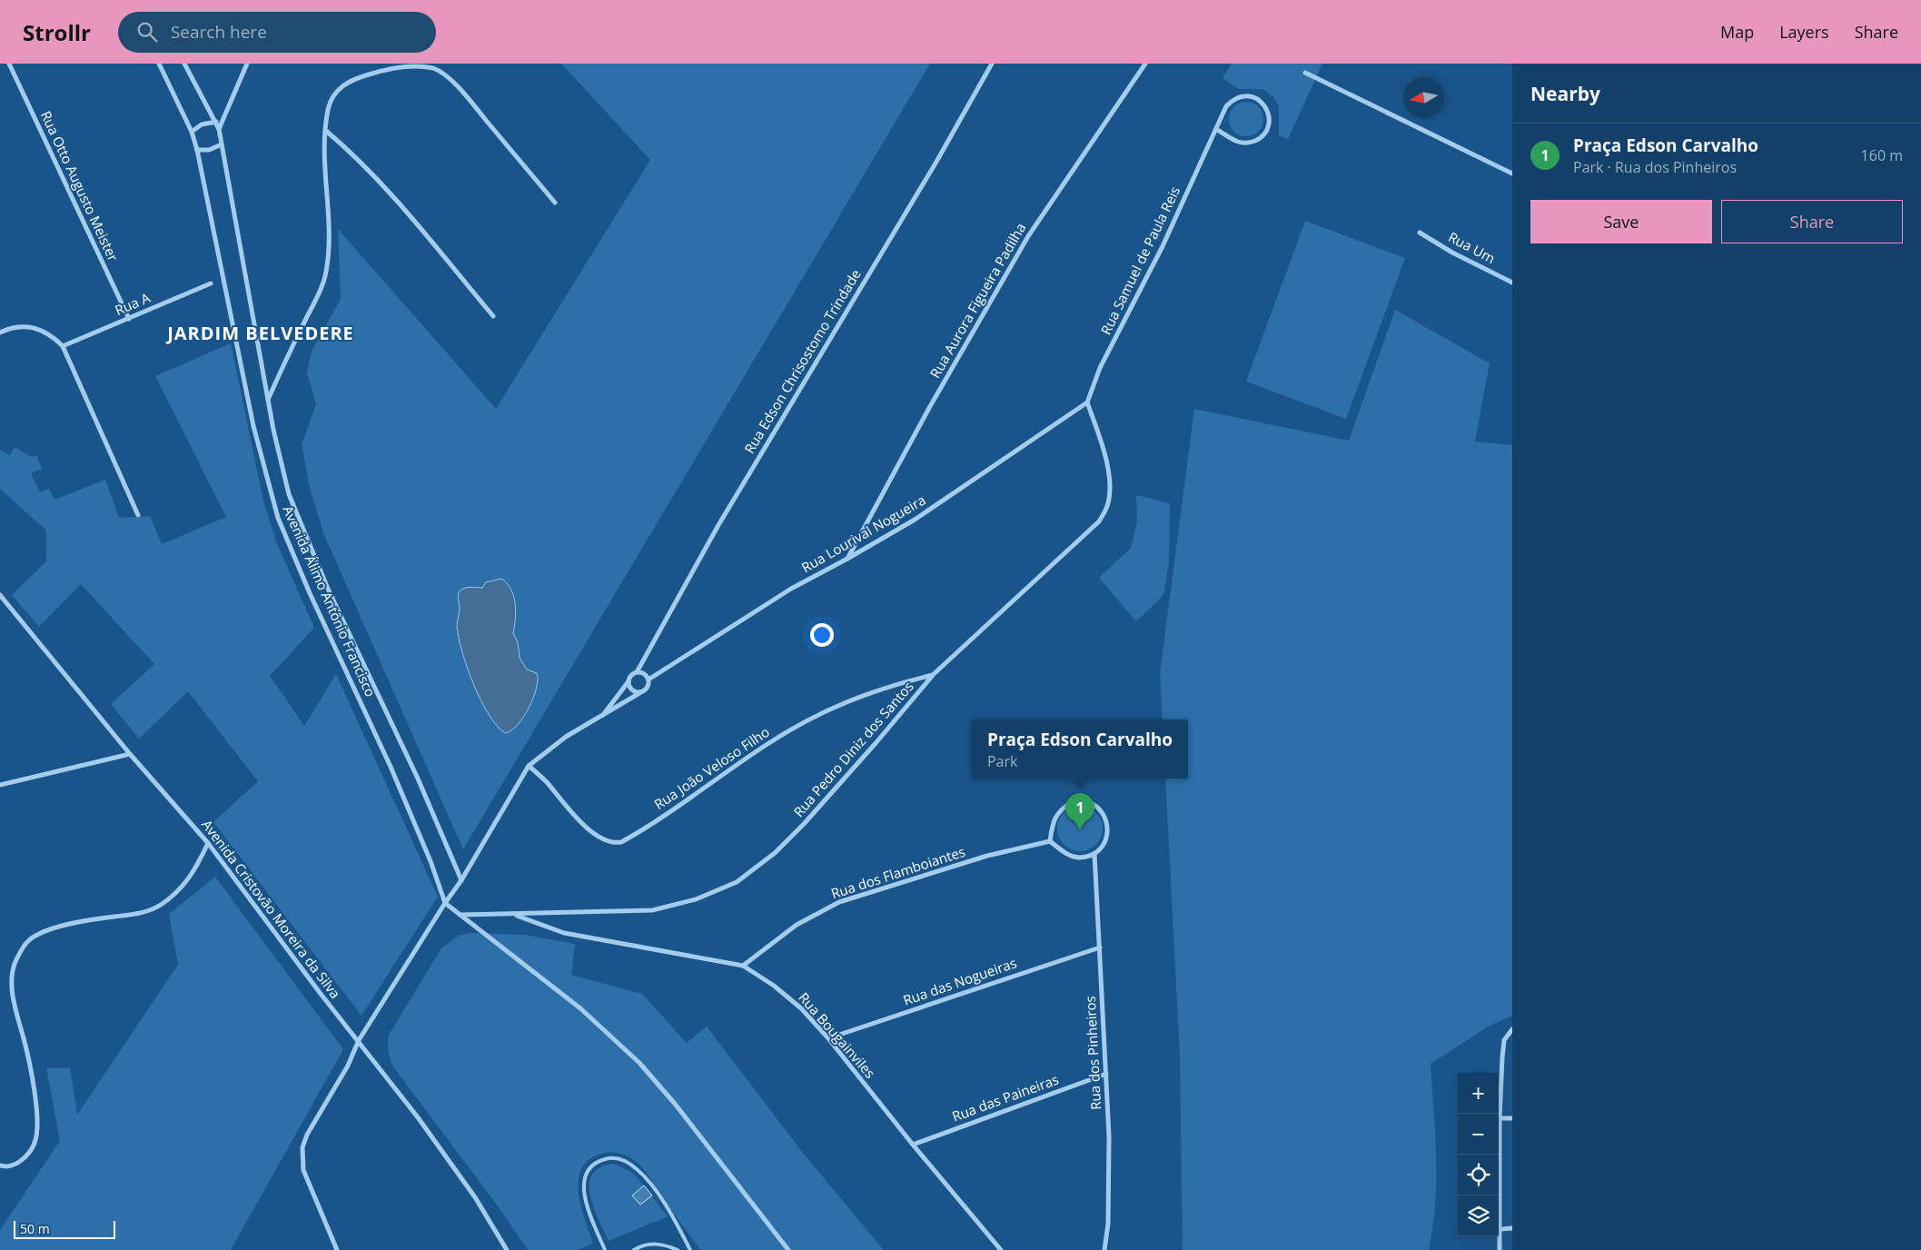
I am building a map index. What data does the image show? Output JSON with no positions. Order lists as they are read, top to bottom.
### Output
{
  "streets": {
    "street": [
      "Rua Otto Augusto Meister",
      "Rua Um",
      "Rua Samuel de Paula Reis",
      "Rua Aurora Figueira Padilha",
      "Rua A",
      "Rua Edson Chrisostomo Trindade",
      "Rua Lourival Nogueira",
      "Avenida Álimo Antônio Francisco",
      "Rua Pedro Diniz dos Santos",
      "Rua João Veloso Filho",
      "Rua dos Flamboiantes",
      "Avenida Cristovão Moreira da Silva",
      "Rua das Nogueiras",
      "Rua Bougainviles",
      "Rua dos Pinheiros",
      "Rua das Paineiras"
    ]
  },
  "crossings": [
    ["Rua Otto Augusto Meister", "Rua A"],
    ["Rua Samuel de Paula Reis", "Rua Lourival Nogueira"],
    ["Rua Samuel de Paula Reis", "Rua Pedro Diniz dos Santos"],
    ["Rua Aurora Figueira Padilha", "Rua Lourival Nogueira"],
    ["Rua Edson Chrisostomo Trindade", "Rua Lourival Nogueira"],
    ["Rua Lourival Nogueira", "Rua Pedro Diniz dos Santos"],
    ["Rua Pedro Diniz dos Santos", "Rua João Veloso Filho"],
    ["Rua Pedro Diniz dos Santos", "Rua Bougainviles"],
    ["Rua dos Flamboiantes", "Rua Bougainviles"],
    ["Rua dos Flamboiantes", "Rua dos Pinheiros"],
    ["Rua das Nogueiras", "Rua Bougainviles"],
    ["Rua das Nogueiras", "Rua dos Pinheiros"],
    ["Rua Bougainviles", "Rua das Paineiras"],
    ["Rua dos Pinheiros", "Rua das Paineiras"]
  ],
  "districts": ["JARDIM BELVEDERE"],
  "scale_bar": "50 m",
  "north": "left",
  "page": {
    "header": "Strollr",
    "search": "Search here",
    "nav": ["Map", "Layers", "Share"],
    "heading": "Nearby",
    "list": [
      {
        "mark": "1",
        "name": "Praça Edson Carvalho",
        "note": "Park · Rua dos Pinheiros",
        "value": "160 m"
      }
    ],
    "buttons": ["Save", "Share"],
    "popup": ["Praça Edson Carvalho", "Park"],
    "pins": "1",
    "map_buttons": ["+", "−"],
    "scale": "50 m"
  }
}
